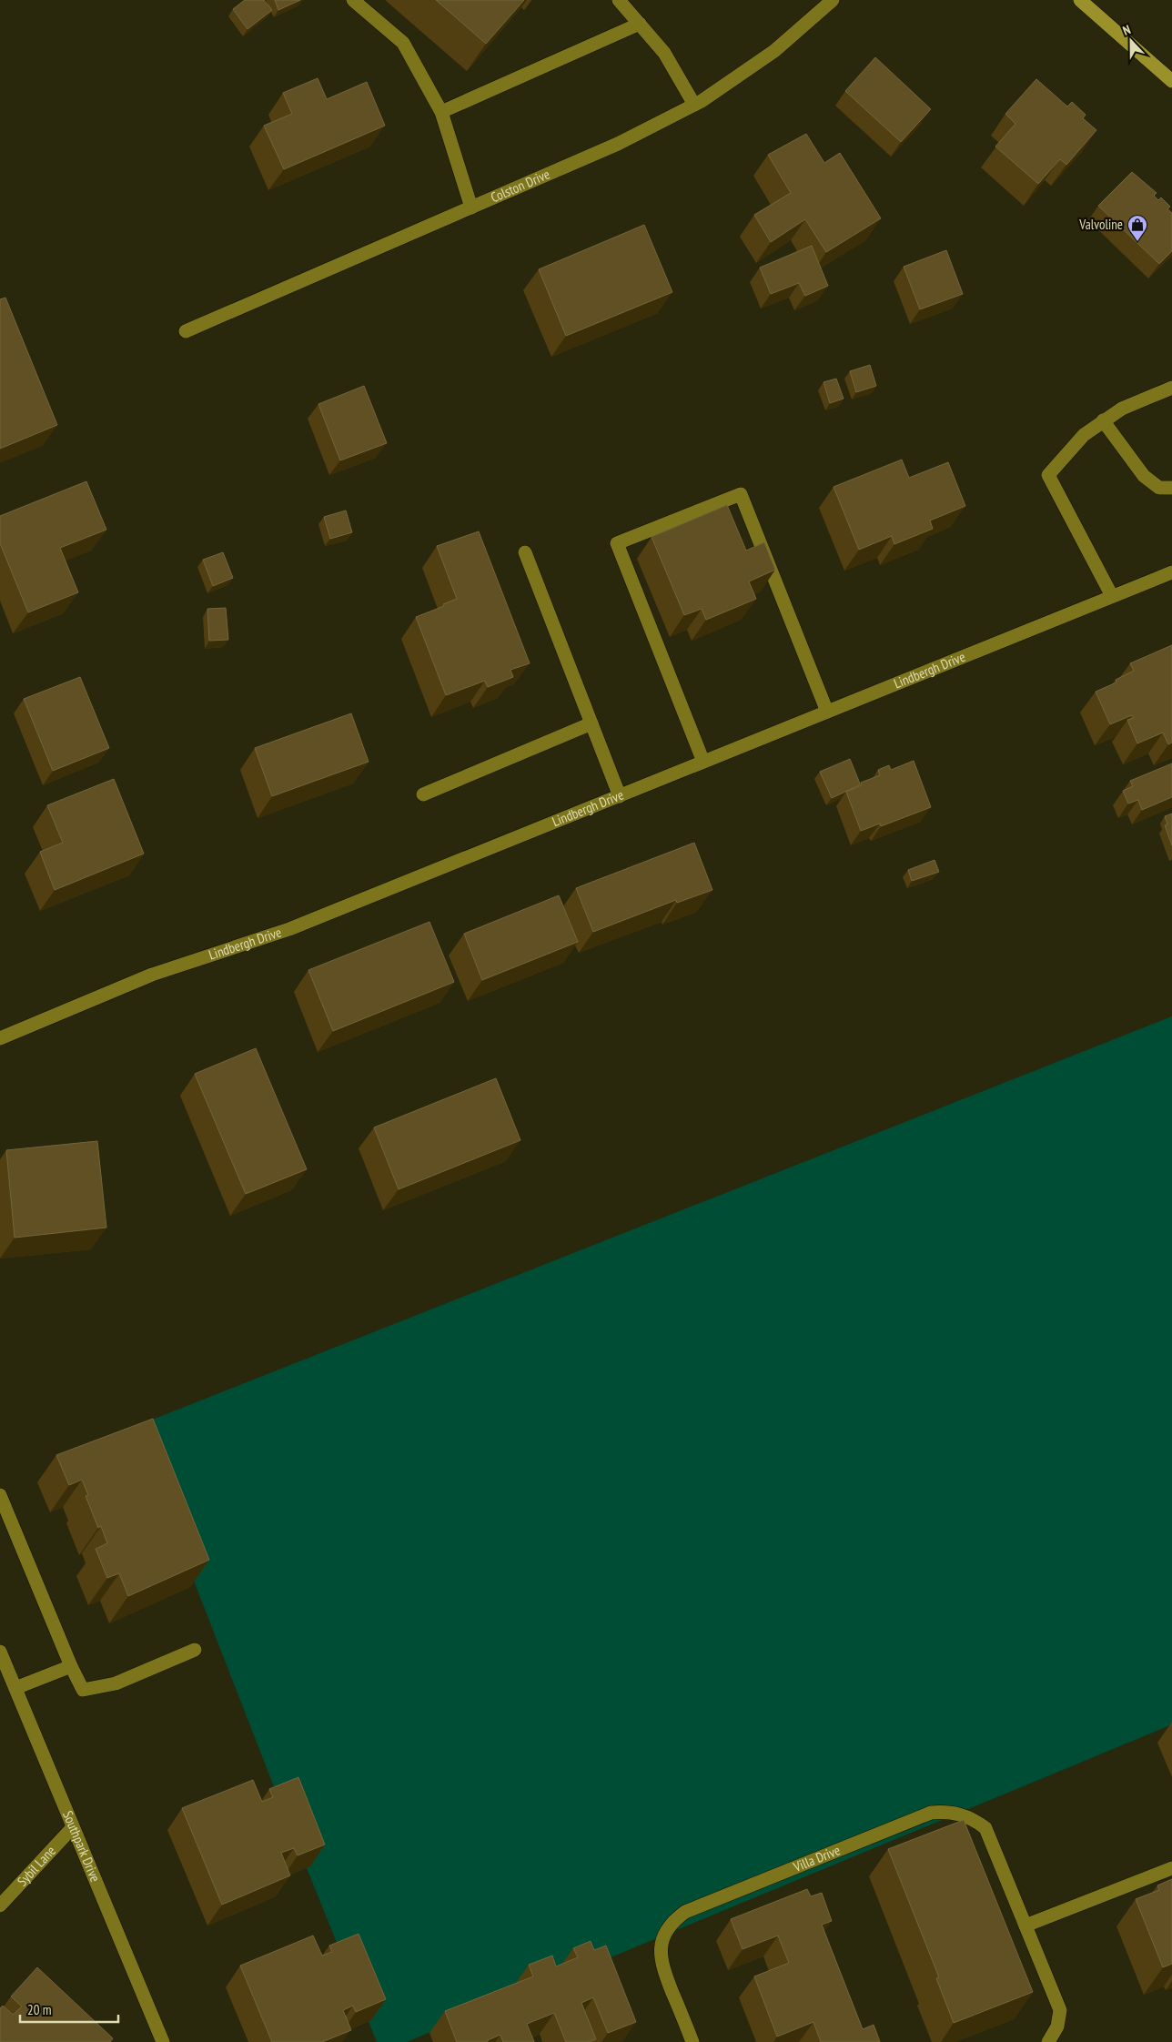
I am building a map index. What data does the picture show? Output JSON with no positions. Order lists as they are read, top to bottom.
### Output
{
  "streets": {
    "street": [
      "Colston Drive",
      "Lindbergh Drive",
      "Southpark Drive",
      "Villa Drive",
      "Sybil Lane"
    ]
  },
  "crossings": [
    ["Southpark Drive", "Sybil Lane"]
  ],
  "places": {
    "shop": ["Valvoline"]
  },
  "scale_bar": "20 m",
  "north": "top"
}
